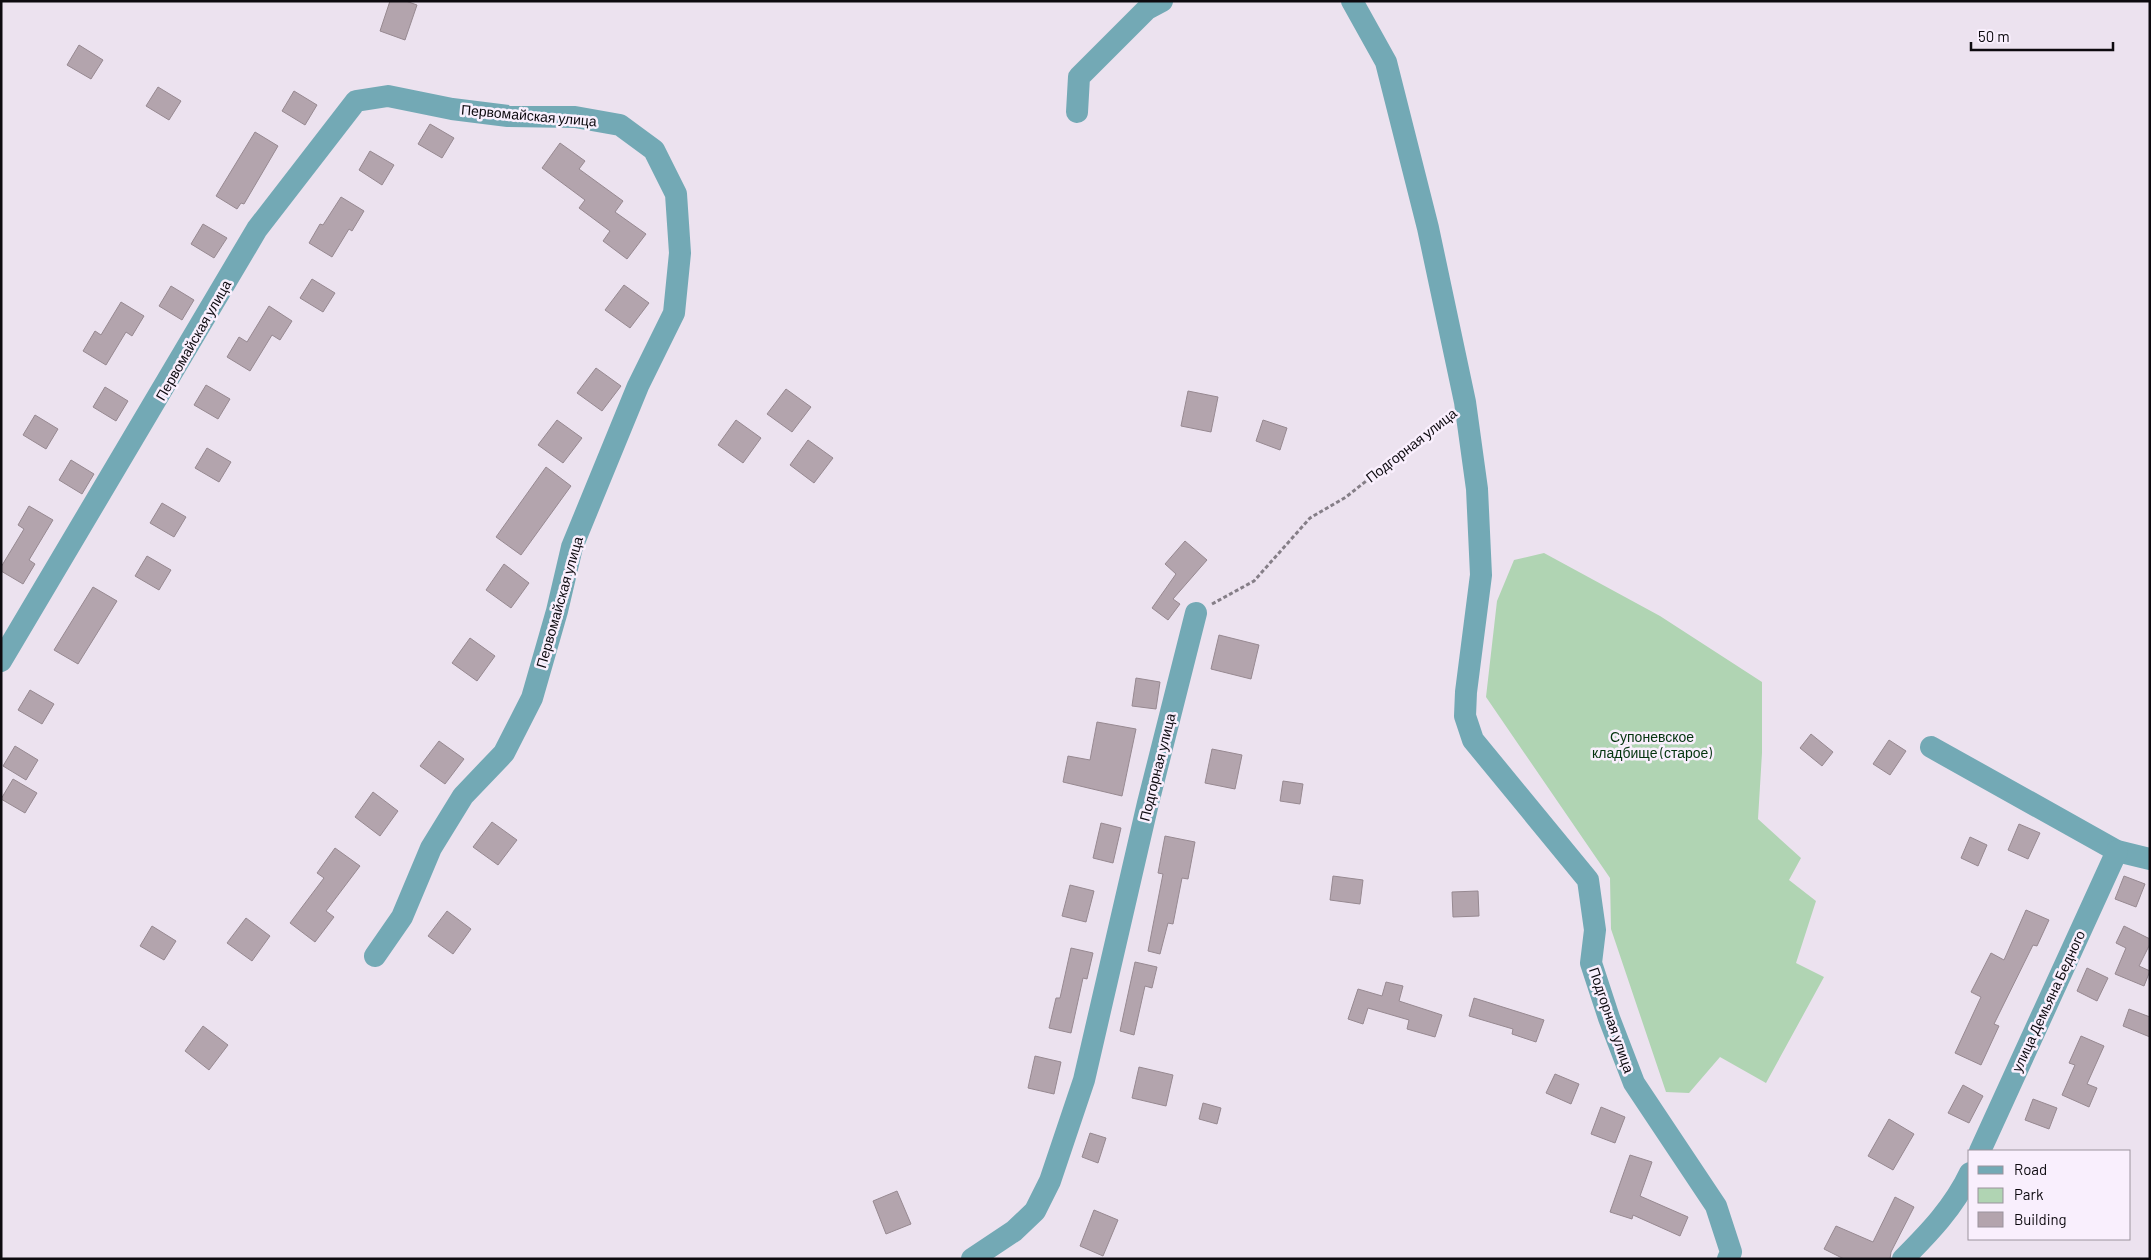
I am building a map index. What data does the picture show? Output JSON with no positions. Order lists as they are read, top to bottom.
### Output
{
  "streets": {
    "street": ["Первомайская улица", "Подгорная улица", "улица Демьяна Бедного"]
  },
  "parks": ["Супоневское кладбище (старое)"],
  "legend": ["Road", "Park", "Building"],
  "scale_bar": "50 m"
}
